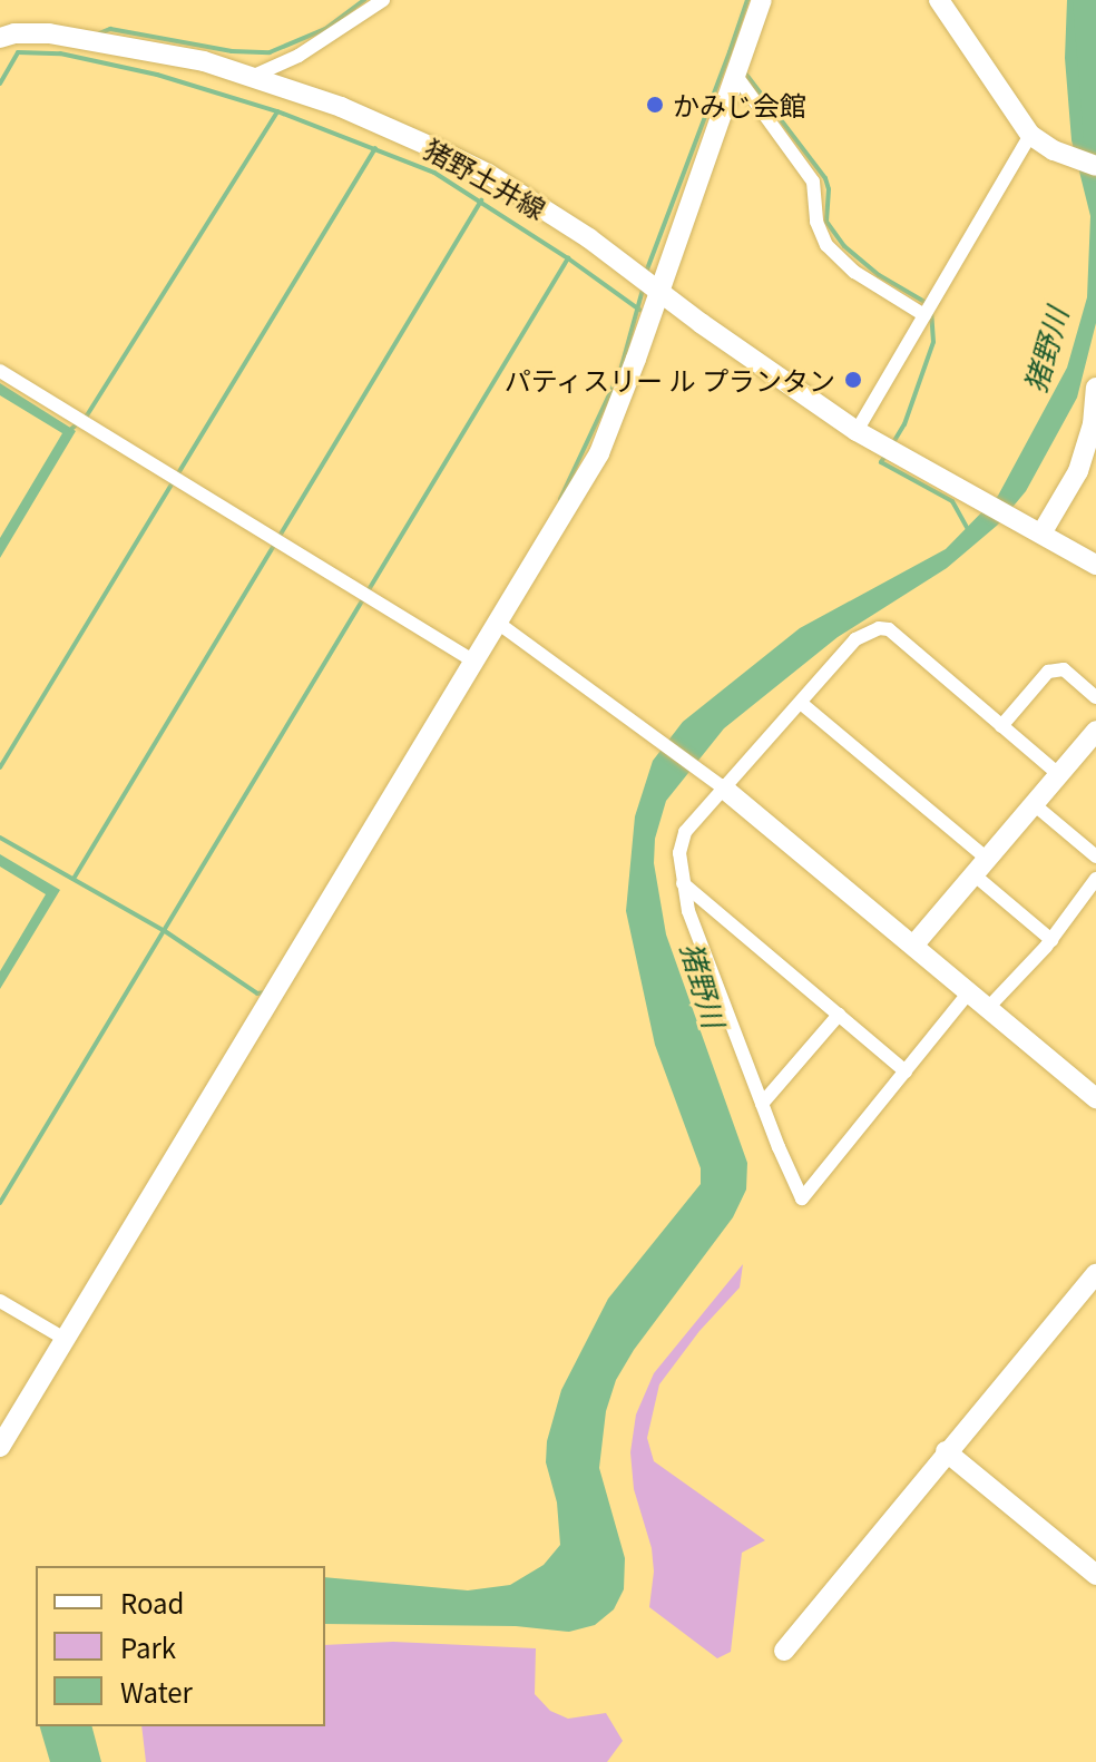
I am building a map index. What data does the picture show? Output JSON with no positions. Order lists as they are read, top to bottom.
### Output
{
  "streets": {
    "street": ["猪野土井線"]
  },
  "water": ["猪野川"],
  "places": ["かみじ会館", "パティスリー ル プランタン"],
  "legend": ["Road", "Park", "Water"]
}
